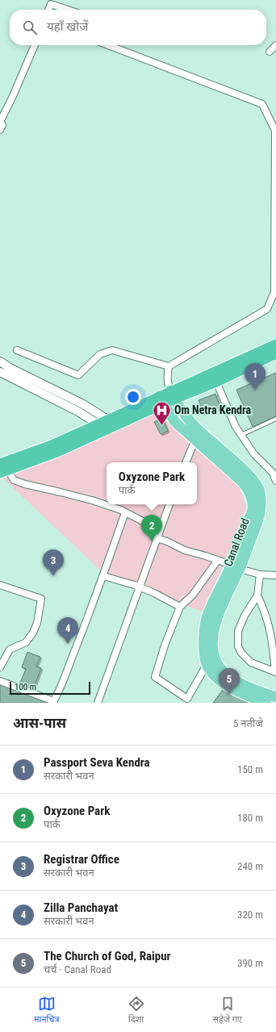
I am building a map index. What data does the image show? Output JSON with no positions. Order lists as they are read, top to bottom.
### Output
{
  "streets": {
    "main road": ["Canal Road"]
  },
  "places": {
    "hospital": ["Om Netra Kendra"]
  },
  "scale_bar": "100 m",
  "page": {
    "search": "यहाँ खोजें",
    "pins": [
      "1",
      "2",
      "3",
      "4",
      "5"
    ],
    "popup": ["Oxyzone Park", "पार्क"],
    "scale": "100 m",
    "heading": ["आस-पास", "5 नतीजे"],
    "list": [
      {
        "mark": "1",
        "name": "Passport Seva Kendra",
        "note": "सरकारी भवन",
        "value": "150 m"
      },
      {
        "mark": "2",
        "name": "Oxyzone Park",
        "note": "पार्क",
        "value": "180 m"
      },
      {
        "mark": "3",
        "name": "Registrar Office",
        "note": "सरकारी भवन",
        "value": "240 m"
      },
      {
        "mark": "4",
        "name": "Zilla Panchayat",
        "note": "सरकारी भवन",
        "value": "320 m"
      },
      {
        "mark": "5",
        "name": "The Church of God, Raipur",
        "note": "चर्च · Canal Road",
        "value": "390 m"
      }
    ],
    "nav": ["मानचित्र", "दिशा", "सहेजे गए"]
  }
}
